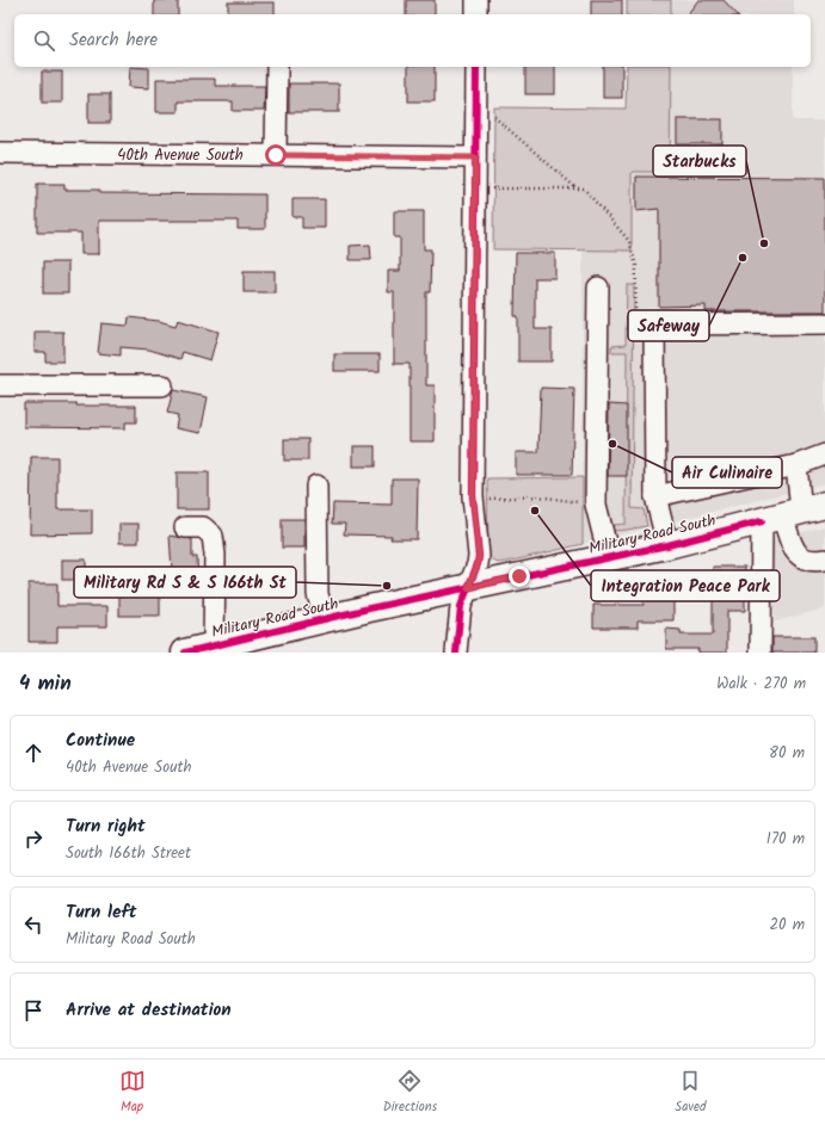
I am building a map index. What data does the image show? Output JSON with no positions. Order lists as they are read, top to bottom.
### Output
{
  "streets": {
    "main road": ["Military Road South"],
    "street": ["40th Avenue South"]
  },
  "places": [
    "Starbucks",
    "Safeway",
    "Air Culinaire",
    "Integration Peace Park",
    "Military Rd S & S 166th St"
  ],
  "page": {
    "search": "Search here",
    "heading": ["4 min", "Walk · 270 m"],
    "list": [
      ["Continue", "40th Avenue South", "80 m"],
      ["Turn right", "South 166th Street", "170 m"],
      ["Turn left", "Military Road South", "20 m"],
      "Arrive at destination"
    ],
    "nav": ["Map", "Directions", "Saved"]
  }
}
